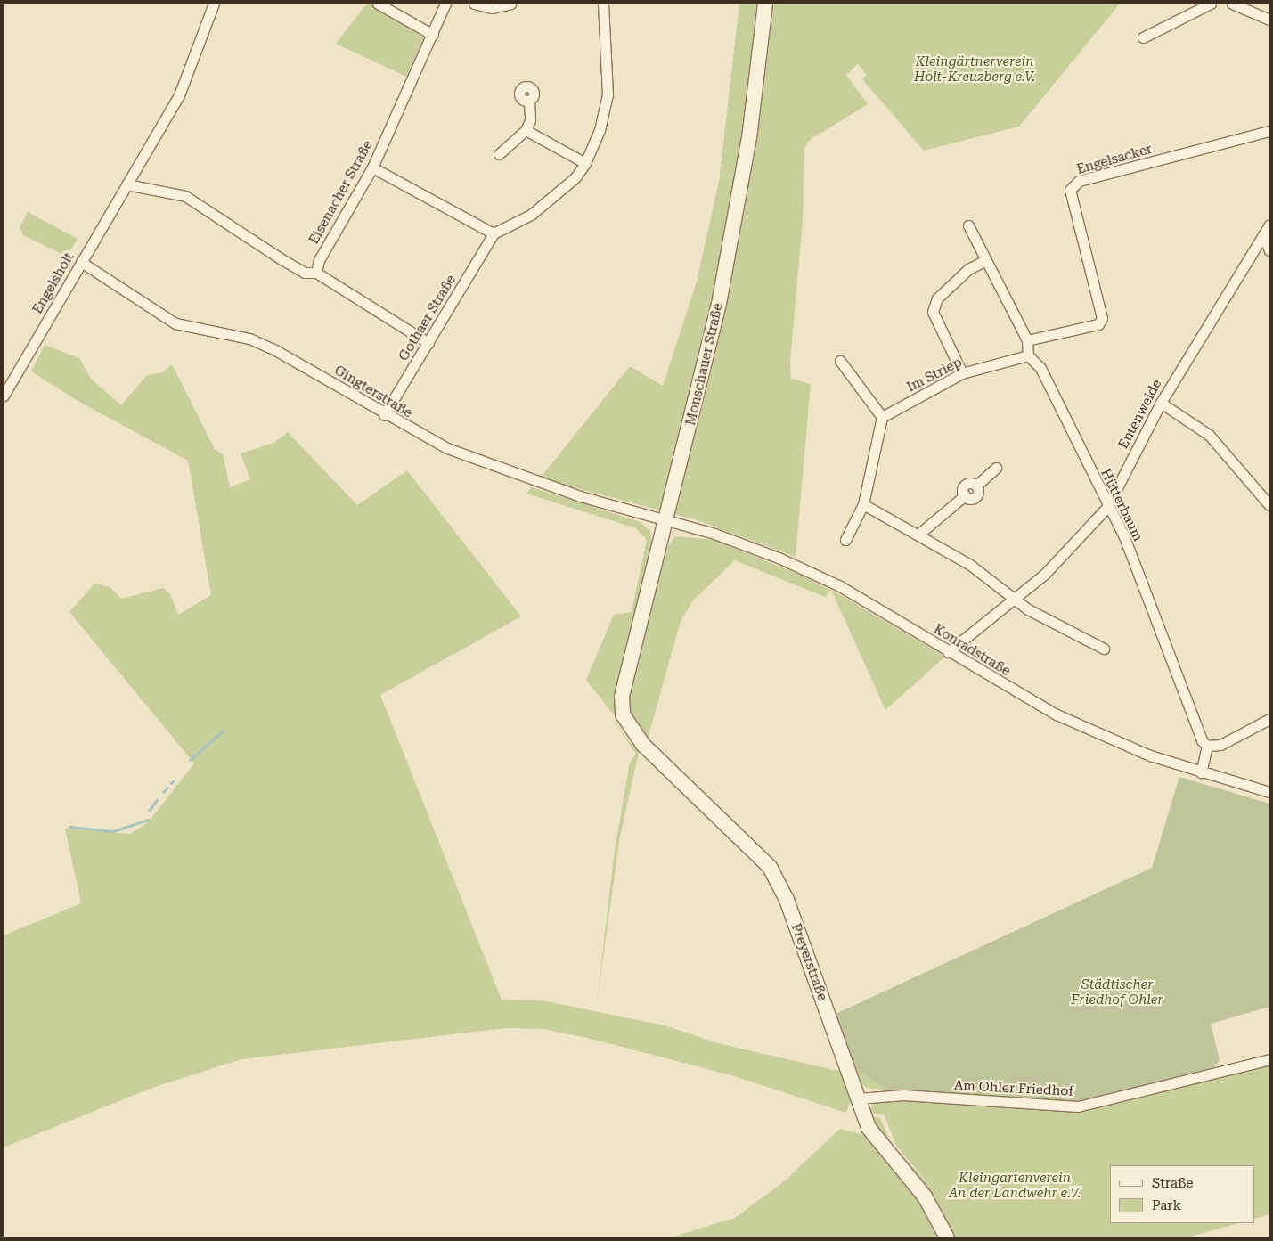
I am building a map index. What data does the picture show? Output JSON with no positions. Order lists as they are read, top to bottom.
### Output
{
  "streets": {
    "main road": ["Monschauer Straße", "Preyerstraße"],
    "street": [
      "Engelsacker",
      "Eisenacher Straße",
      "Engelsholt",
      "Gothaer Straße",
      "Im Striep",
      "Gingterstraße",
      "Entenweide",
      "Hütterbaum",
      "Konradstraße",
      "Am Ohler Friedhof"
    ]
  },
  "crossings": [
    ["Engelsholt", "Gingterstraße"],
    ["Gothaer Straße", "Gingterstraße"],
    ["Monschauer Straße", "Gingterstraße"],
    ["Monschauer Straße", "Konradstraße"],
    ["Monschauer Straße", "Preyerstraße"],
    ["Im Striep", "Hütterbaum"],
    ["Gingterstraße", "Konradstraße"],
    ["Entenweide", "Hütterbaum"],
    ["Entenweide", "Konradstraße"],
    ["Preyerstraße", "Am Ohler Friedhof"]
  ],
  "parks": ["Kleingärtnerverein Holt-Kreuzberg e.V.", "Städtischer Friedhof Ohler", "Kleingartenverein An der Landwehr e.V."],
  "legend": ["Straße", "Park"]
}
